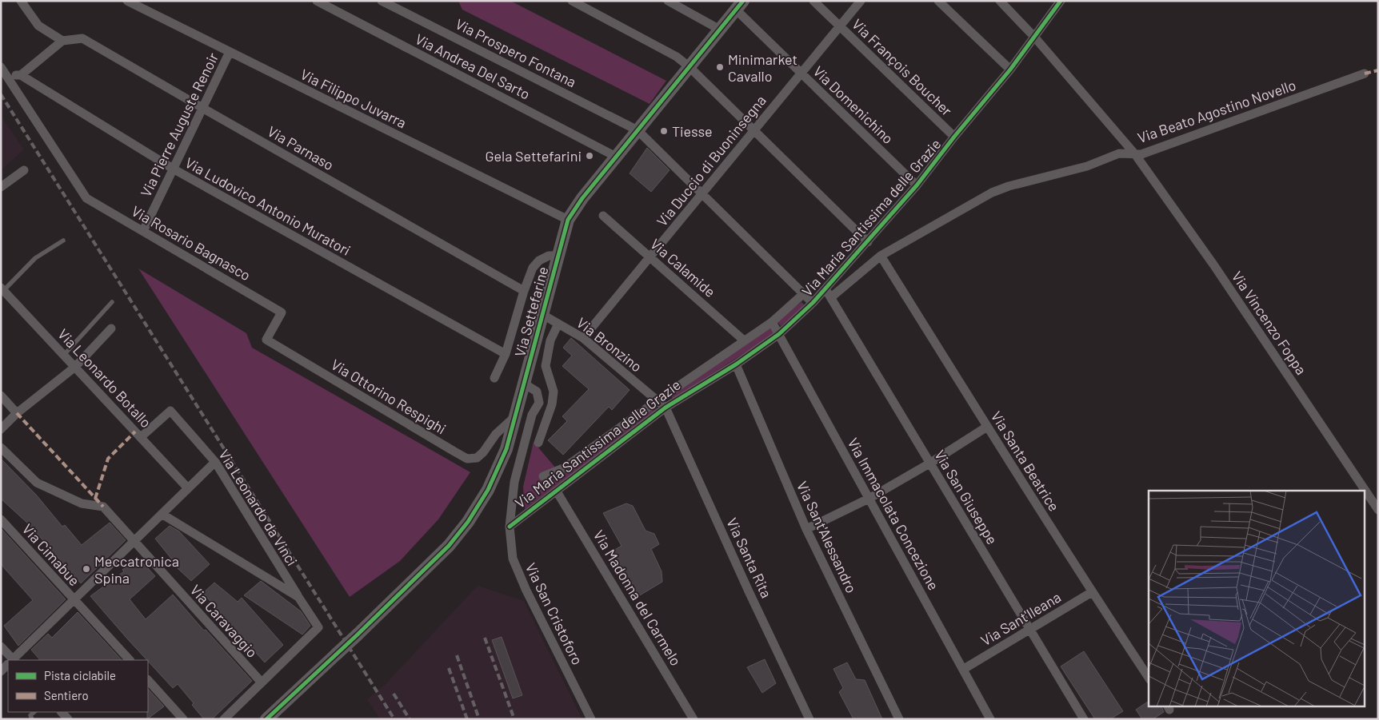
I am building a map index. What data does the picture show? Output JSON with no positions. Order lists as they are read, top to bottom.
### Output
{
  "streets": {
    "street": [
      "Via Prospero Fontana",
      "Via Andrea Del Sarto",
      "Via François Boucher",
      "Via Filippo Juvarra",
      "Via Domenichino",
      "Via Beato Agostino Novello",
      "Via Pierre Auguste Renoir",
      "Via Parnaso",
      "Via Duccio di Buoninsegna",
      "Via Ludovico Antonio Muratori",
      "Via Maria Santissima delle Grazie",
      "Via Rosario Bagnasco",
      "Via Calamide",
      "Via Settefarine",
      "Via Vincenzo Foppa",
      "Via Bronzino",
      "Via Leonardo Botallo",
      "Via Ottorino Respighi",
      "Via Santa Beatrice",
      "Via San Giuseppe",
      "Via Leonardo da Vinci",
      "Via Immacolata Concezione",
      "Via Sant'Alessandro",
      "Via Cimabue",
      "Via Santa Rita",
      "Via Madonna del Carmelo",
      "Via San Cristoforo",
      "Via Sant'Ileana",
      "Via Caravaggio"
    ]
  },
  "crossings": [
    ["Via Prospero Fontana", "Via Duccio di Buoninsegna"],
    ["Via Prospero Fontana", "Via Maria Santissima delle Grazie"],
    ["Via Prospero Fontana", "Via Settefarine"],
    ["Via Andrea Del Sarto", "Via Settefarine"],
    ["Via François Boucher", "Via Duccio di Buoninsegna"],
    ["Via François Boucher", "Via Maria Santissima delle Grazie"],
    ["Via Filippo Juvarra", "Via Pierre Auguste Renoir"],
    ["Via Filippo Juvarra", "Via Settefarine"],
    ["Via Domenichino", "Via Duccio di Buoninsegna"],
    ["Via Domenichino", "Via Maria Santissima delle Grazie"],
    ["Via Domenichino", "Via Settefarine"],
    ["Via Beato Agostino Novello", "Via Maria Santissima delle Grazie"],
    ["Via Beato Agostino Novello", "Via Vincenzo Foppa"],
    ["Via Beato Agostino Novello", "Via Santa Beatrice"],
    ["Via Pierre Auguste Renoir", "Via Parnaso"],
    ["Via Pierre Auguste Renoir", "Via Ludovico Antonio Muratori"],
    ["Via Pierre Auguste Renoir", "Via Rosario Bagnasco"],
    ["Via Parnaso", "Via Settefarine"],
    ["Via Duccio di Buoninsegna", "Via Calamide"],
    ["Via Duccio di Buoninsegna", "Via Bronzino"],
    ["Via Ludovico Antonio Muratori", "Via Settefarine"],
    ["Via Maria Santissima delle Grazie", "Via Calamide"],
    ["Via Maria Santissima delle Grazie", "Via Vincenzo Foppa"],
    ["Via Maria Santissima delle Grazie", "Via Bronzino"],
    ["Via Maria Santissima delle Grazie", "Via Santa Beatrice"],
    ["Via Maria Santissima delle Grazie", "Via San Giuseppe"],
    ["Via Maria Santissima delle Grazie", "Via Immacolata Concezione"],
    ["Via Maria Santissima delle Grazie", "Via Sant'Alessandro"],
    ["Via Maria Santissima delle Grazie", "Via Santa Rita"],
    ["Via Maria Santissima delle Grazie", "Via Madonna del Carmelo"],
    ["Via Maria Santissima delle Grazie", "Via San Cristoforo"],
    ["Via Rosario Bagnasco", "Via Ottorino Respighi"],
    ["Via Settefarine", "Via Bronzino"],
    ["Via Settefarine", "Via Ottorino Respighi"],
    ["Via Settefarine", "Via San Cristoforo"],
    ["Via Bronzino", "Via Santa Rita"],
    ["Via Leonardo Botallo", "Via Leonardo da Vinci"],
    ["Via Santa Beatrice", "Via Sant'Ileana"],
    ["Via San Giuseppe", "Via Sant'Ileana"],
    ["Via Leonardo da Vinci", "Via Caravaggio"],
    ["Via Immacolata Concezione", "Via Sant'Ileana"]
  ],
  "places": [
    "Minimarket Cavallo",
    "Tiesse",
    "Gela Settefarini",
    "Meccatronica Spina"
  ],
  "legend": ["Pista ciclabile", "Sentiero"]
}
